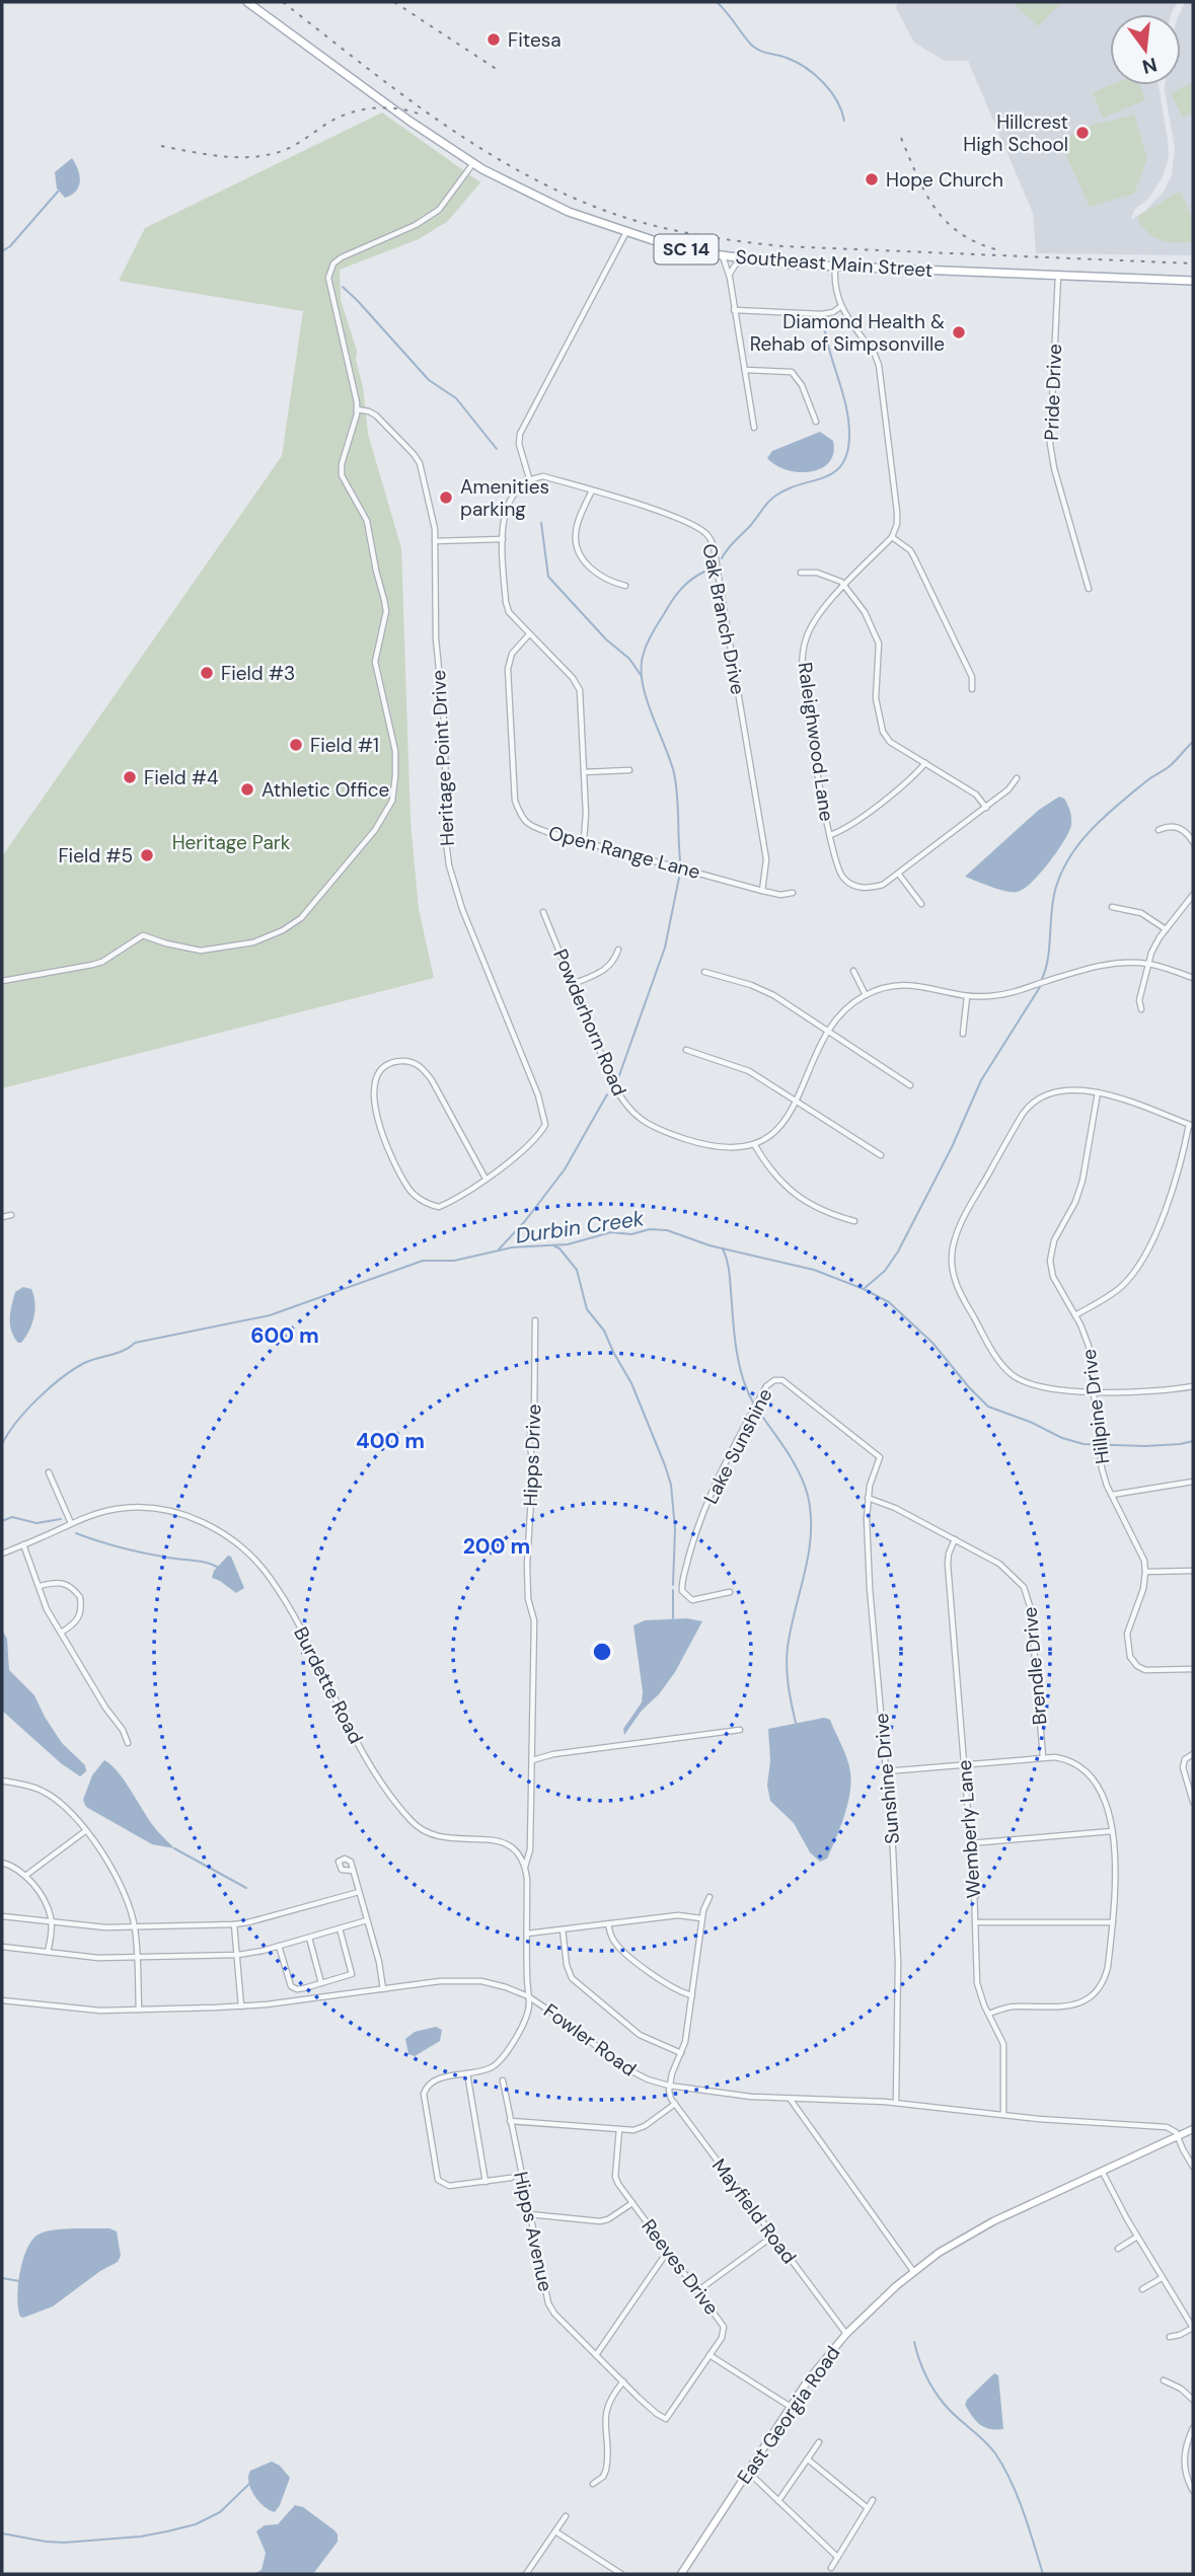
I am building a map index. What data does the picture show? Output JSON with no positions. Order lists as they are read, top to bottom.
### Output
{
  "streets": {
    "main road": ["SC 14", "Southeast Main Street", "East Georgia Road"],
    "street": [
      "Pride Drive",
      "Oak Branch Drive",
      "Raleighwood Lane",
      "Heritage Point Drive",
      "Open Range Lane",
      "Powderhorn Road",
      "Hillpine Drive",
      "Lake Sunshine",
      "Hipps Drive",
      "Brendle Drive",
      "Burdette Road",
      "Sunshine Drive",
      "Wemberly Lane",
      "Fowler Road",
      "Mayfield Road",
      "Hipps Avenue",
      "Reeves Drive"
    ]
  },
  "crossings": [
    ["Southeast Main Street", "Pride Drive"],
    ["Oak Branch Drive", "Open Range Lane"],
    ["Lake Sunshine", "Sunshine Drive"],
    ["Hipps Drive", "Burdette Road"],
    ["Brendle Drive", "Sunshine Drive"],
    ["Brendle Drive", "Wemberly Lane"],
    ["Sunshine Drive", "Fowler Road"],
    ["Wemberly Lane", "Fowler Road"],
    ["Fowler Road", "Mayfield Road"],
    ["Fowler Road", "East Georgia Road"],
    ["Mayfield Road", "East Georgia Road"],
    ["Hipps Avenue", "Reeves Drive"]
  ],
  "water": ["Durbin Creek"],
  "parks": ["Heritage Park"],
  "places": [
    "Fitesa",
    "Hillcrest High School",
    "Hope Church",
    "Diamond Health & Rehab of Simpsonville",
    "Amenities parking",
    "Field #3",
    "Field #1",
    "Field #4",
    "Athletic Office",
    "Field #5"
  ],
  "north": "bottom",
  "rings": ["600 m", "400 m", "200 m"]
}
